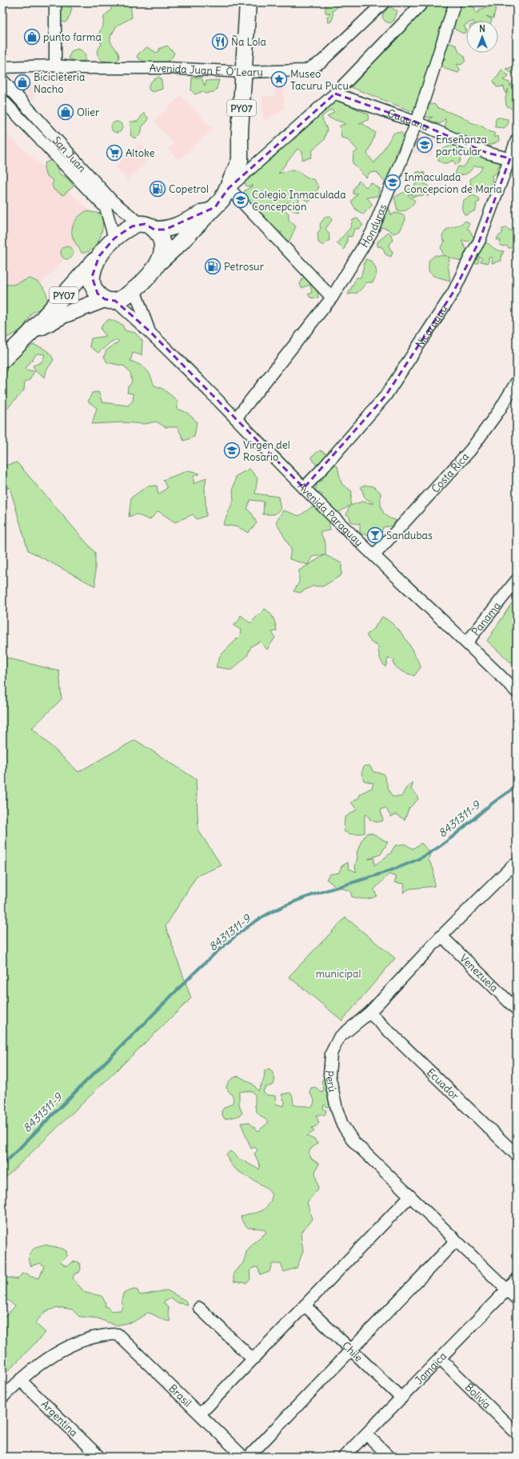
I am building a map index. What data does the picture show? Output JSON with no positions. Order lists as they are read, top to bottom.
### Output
{
  "streets": {
    "highway": ["PY07"],
    "street": [
      "Avenida Juan E. O'Leary",
      "Guayana",
      "San Juan",
      "Honduras",
      "Nicaragua",
      "Costa Rica",
      "Avenida Paraguay",
      "Panama",
      "Venezuela",
      "Perú",
      "Ecuador",
      "Chile",
      "Jamaica",
      "Brasil",
      "Bolivia",
      "Argentina"
    ]
  },
  "crossings": [
    ["Avenida Juan E. O'Leary", "PY07"],
    ["PY07", "San Juan"],
    ["PY07", "Avenida Paraguay"],
    ["Guayana", "Honduras"],
    ["Guayana", "Nicaragua"],
    ["San Juan", "Avenida Paraguay"],
    ["Honduras", "Avenida Paraguay"],
    ["Nicaragua", "Avenida Paraguay"],
    ["Costa Rica", "Avenida Paraguay"],
    ["Avenida Paraguay", "Panama"],
    ["Venezuela", "Perú"],
    ["Perú", "Ecuador"],
    ["Perú", "Jamaica"],
    ["Chile", "Jamaica"],
    ["Jamaica", "Bolivia"],
    ["Brasil", "Argentina"]
  ],
  "water": ["8431311-9"],
  "parks": ["municipal"],
  "places": {
    "shop": ["punto farma", "Bicicletería Nacho", "Olier"],
    "restaurant": ["Ña Lola"],
    "place": ["Museo Tacuru Pucu"],
    "school or university": [
      "Enseñanza particular",
      "Inmaculada Concepcion de Maria",
      "Colegio Inmaculada Concepcion",
      "Virgen del Rosario"
    ],
    "supermarket": ["Altoke"],
    "fuel station": ["Copetrol", "Petrosur"],
    "bar": ["Sandubas"]
  },
  "north": "top"
}
